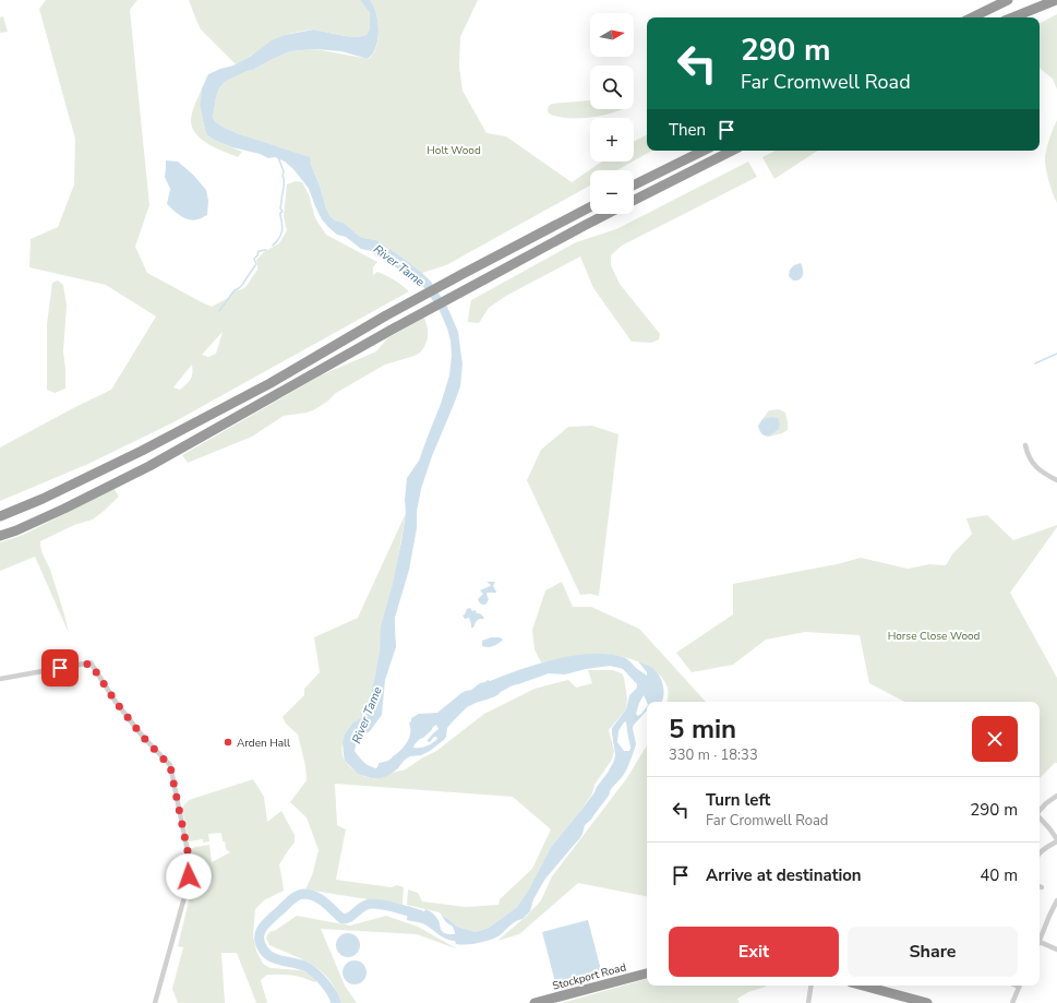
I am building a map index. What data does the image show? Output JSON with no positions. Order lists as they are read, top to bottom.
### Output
{
  "streets": {
    "highway": ["Stockport Road"]
  },
  "water": ["River Tame"],
  "parks": ["Holt Wood", "Horse Close Wood"],
  "places": ["Arden Hall"],
  "north": "right",
  "page": {
    "map_buttons": ["+", "−"],
    "turn": ["290 m", "Far Cromwell Road"],
    "then": "Then",
    "heading": ["5 min", "330 m · 18:33"],
    "list": [
      {
        "name": "Turn left",
        "note": "Far Cromwell Road",
        "value": "290 m"
      },
      {
        "name": "Arrive at destination",
        "value": "40 m"
      }
    ],
    "buttons": ["Exit", "Share"]
  }
}
